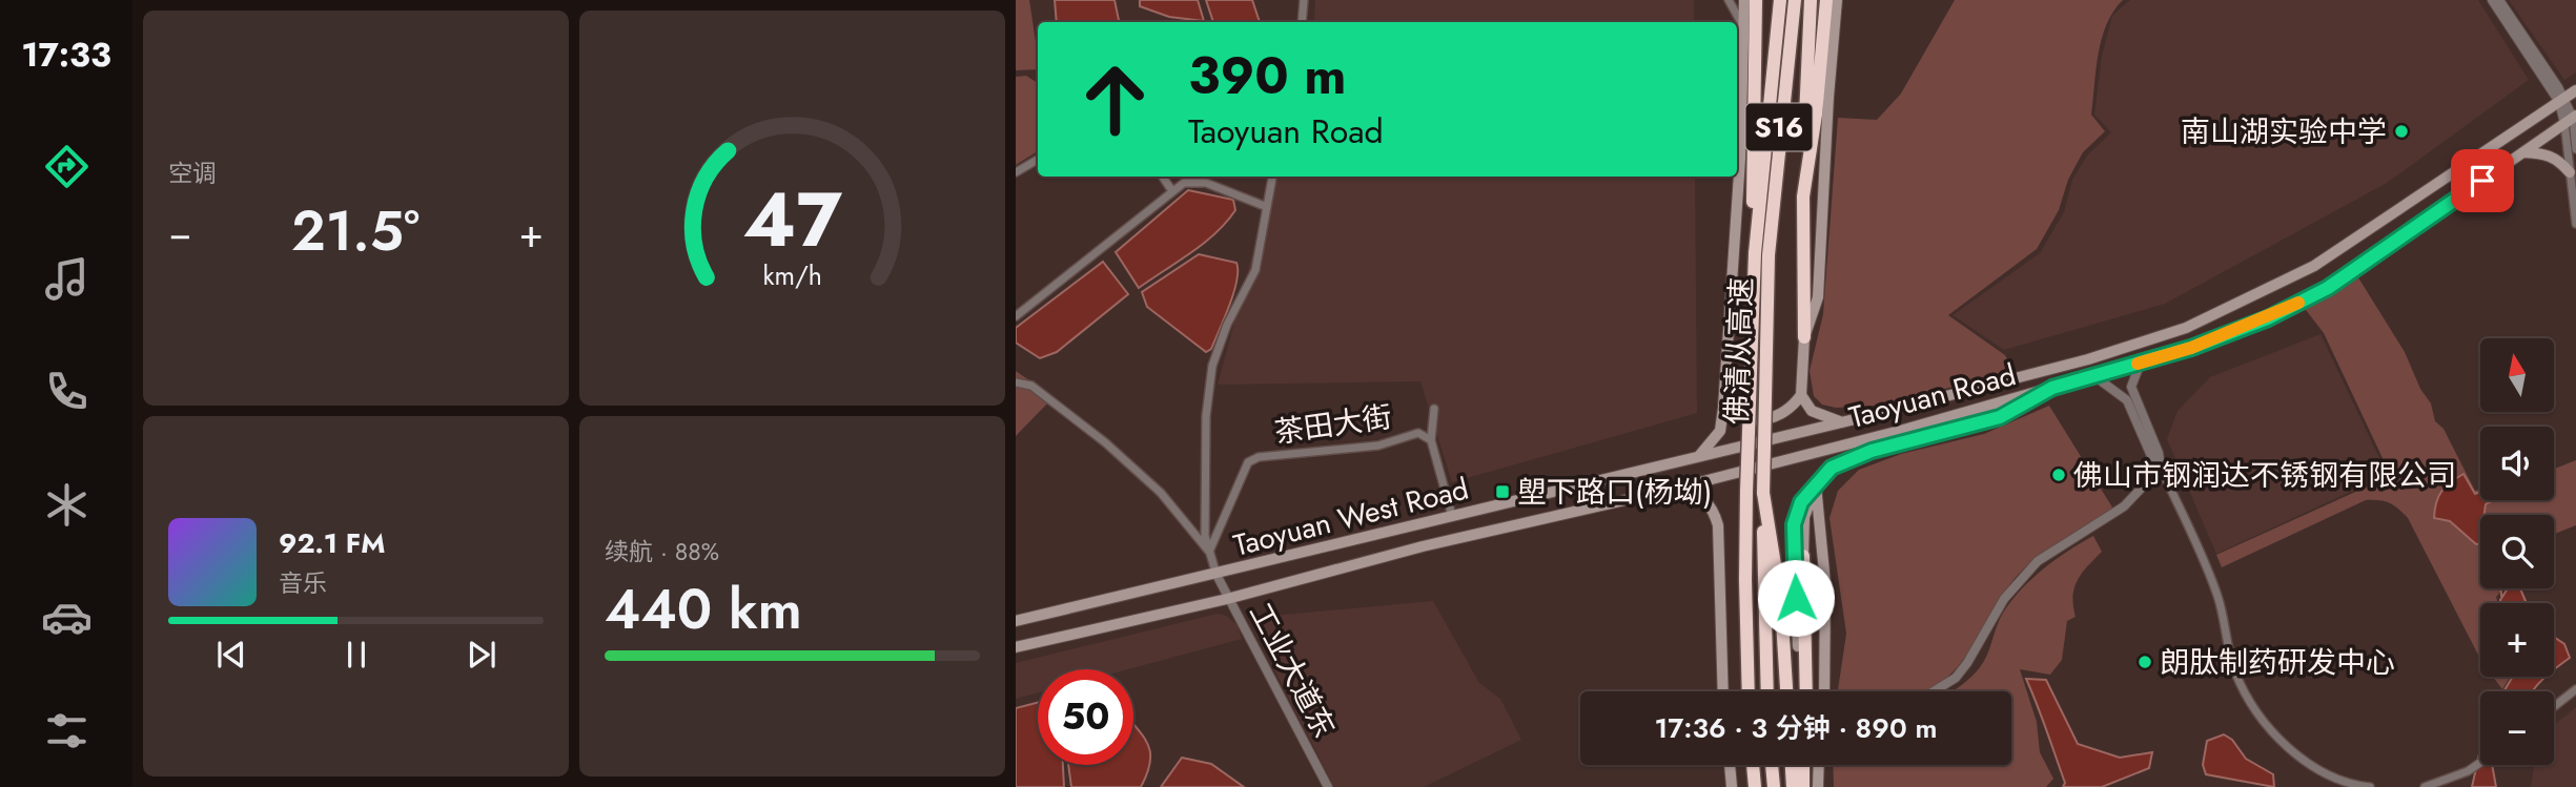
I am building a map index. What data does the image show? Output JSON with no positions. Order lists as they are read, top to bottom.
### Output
{
  "streets": {
    "highway": ["S16", "佛清从高速"],
    "main road": ["Taoyuan Road", "Taoyuan West Road"],
    "street": ["茶田大街", "工业大道东"]
  },
  "crossings": [
    ["Taoyuan Road", "Taoyuan West Road"],
    ["Taoyuan West Road", "工业大道东"]
  ],
  "places": {
    "other": ["南山湖实验中学", "佛山市钢润达不锈钢有限公司", "朗肽制药研发中心"],
    "transit": ["塱下路口(杨坳)"]
  },
  "north": "top",
  "page": {
    "tabs": "17:33",
    "tile": [
      "空调",
      ["续航 · 88%", "440 km"]
    ],
    "turn": ["390 m", "Taoyuan Road"],
    "heat": ["−", "21.5°", "+"],
    "map_buttons": ["+", "−"],
    "song": ["92.1 FM", "音乐"],
    "limit": "50",
    "trip": "17:36 · 3 分钟 · 890 m",
    "gauge": ["47", "km/h"]
  }
}
